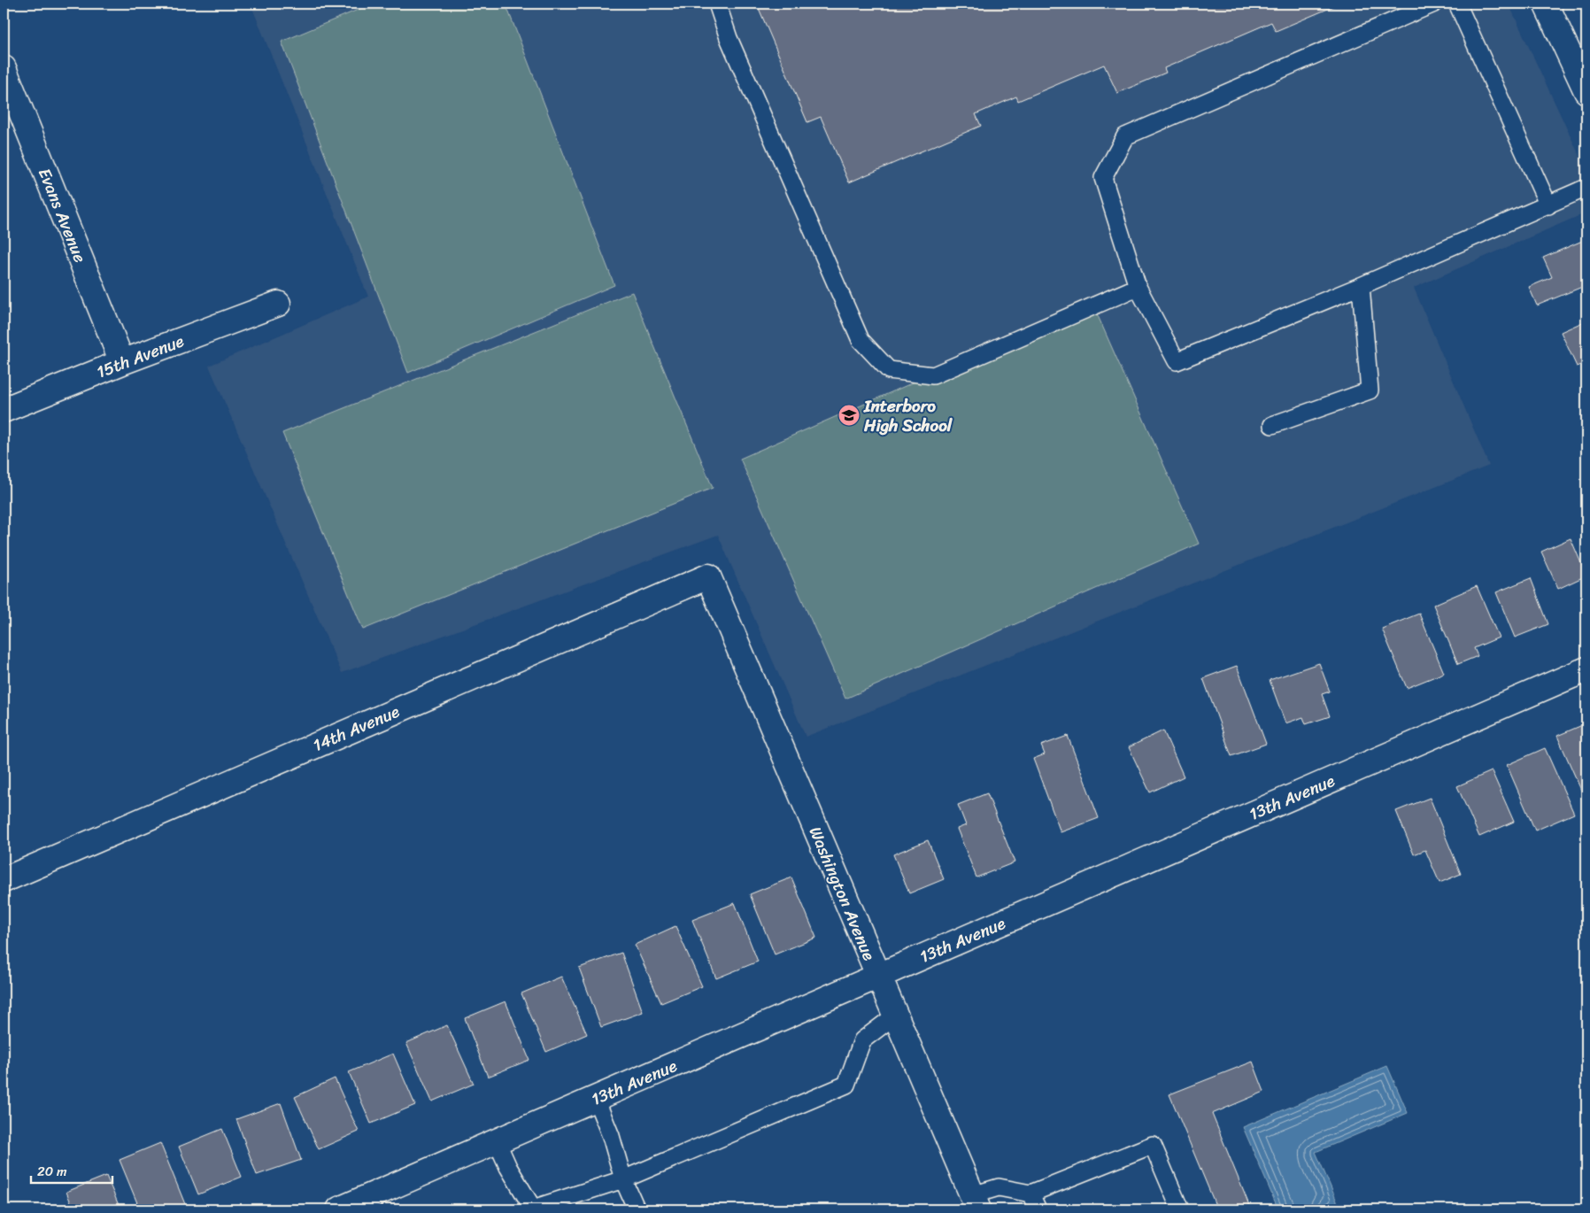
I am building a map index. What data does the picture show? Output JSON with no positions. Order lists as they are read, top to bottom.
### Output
{
  "streets": {
    "street": [
      "Evans Avenue",
      "15th Avenue",
      "14th Avenue",
      "13th Avenue",
      "Washington Avenue"
    ]
  },
  "crossings": [
    ["Evans Avenue", "15th Avenue"],
    ["14th Avenue", "Washington Avenue"],
    ["13th Avenue", "Washington Avenue"]
  ],
  "places": {
    "school or university": ["Interboro High School"]
  },
  "scale_bar": "20 m"
}
